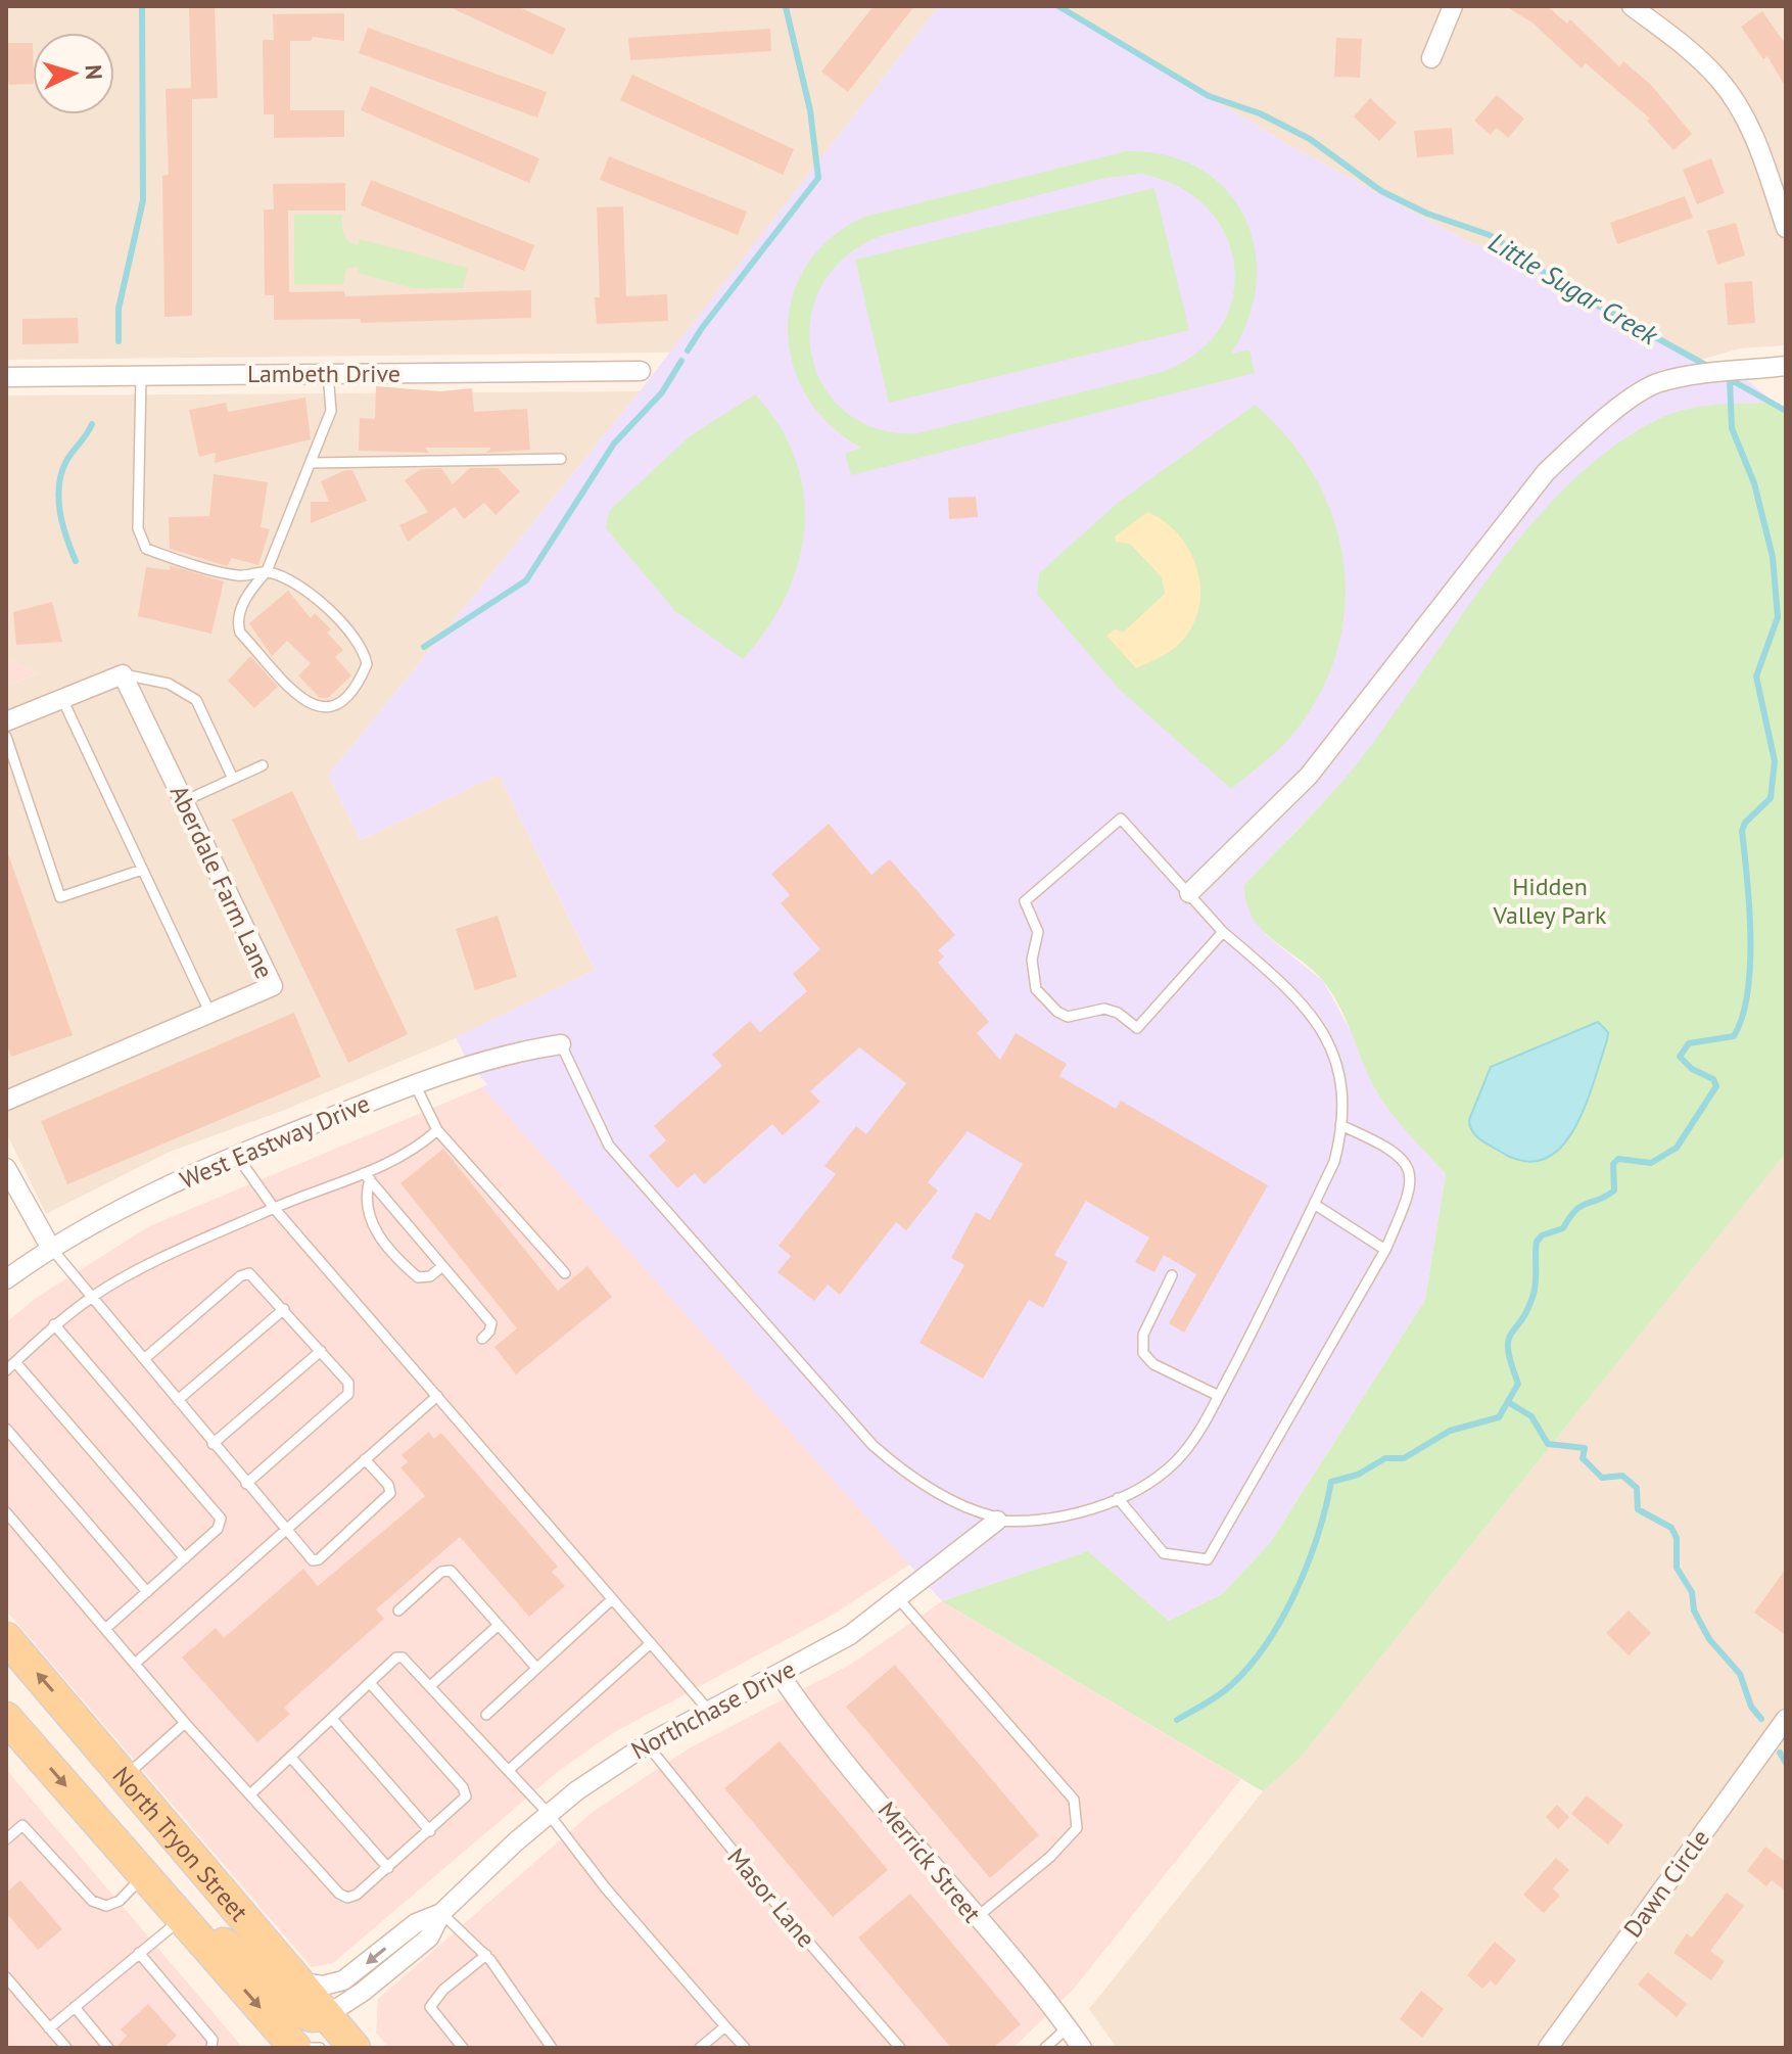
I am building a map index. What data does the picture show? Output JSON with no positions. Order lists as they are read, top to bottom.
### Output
{
  "streets": {
    "main road": ["North Tryon Street"],
    "street": [
      "Lambeth Drive",
      "Aberdale Farm Lane",
      "West Eastway Drive",
      "Northchase Drive",
      "Merrick Street",
      "Dawn Circle"
    ],
    "lane": ["Masor Lane"]
  },
  "crossings": [
    ["Northchase Drive", "North Tryon Street"],
    ["Northchase Drive", "Merrick Street"],
    ["Northchase Drive", "Masor Lane"]
  ],
  "water": ["Little Sugar Creek"],
  "parks": ["Hidden Valley Park"],
  "north": "right"
}
